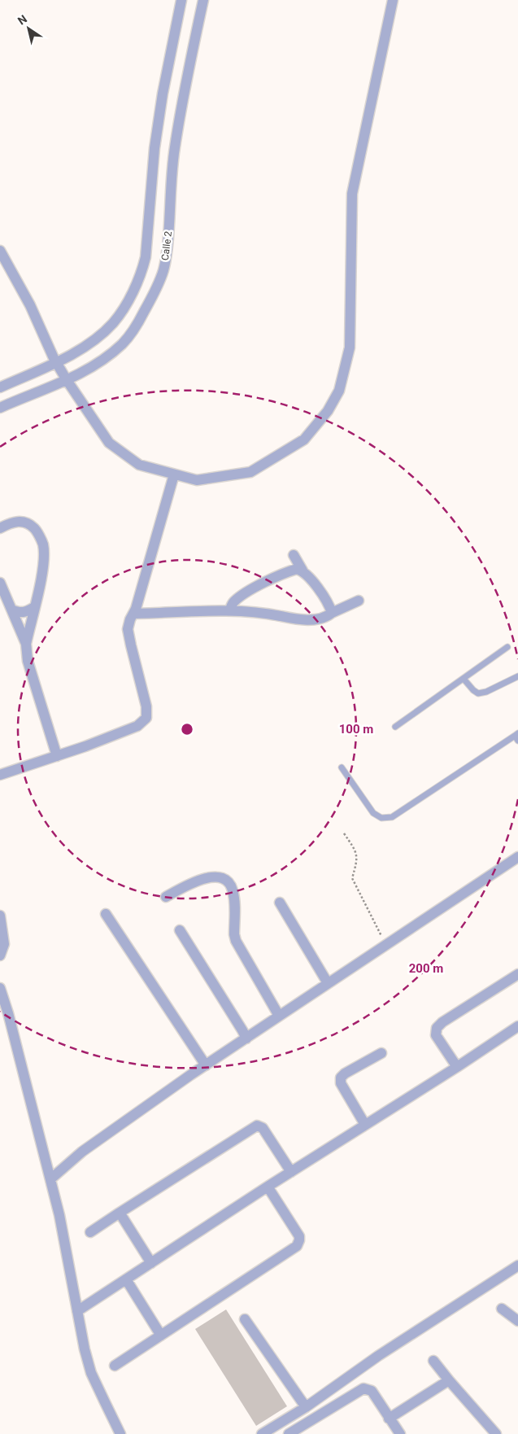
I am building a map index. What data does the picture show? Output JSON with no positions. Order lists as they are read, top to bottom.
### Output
{
  "streets": {
    "street": ["Calle 2"]
  },
  "north": "top left",
  "rings": ["100 m", "200 m"]
}
